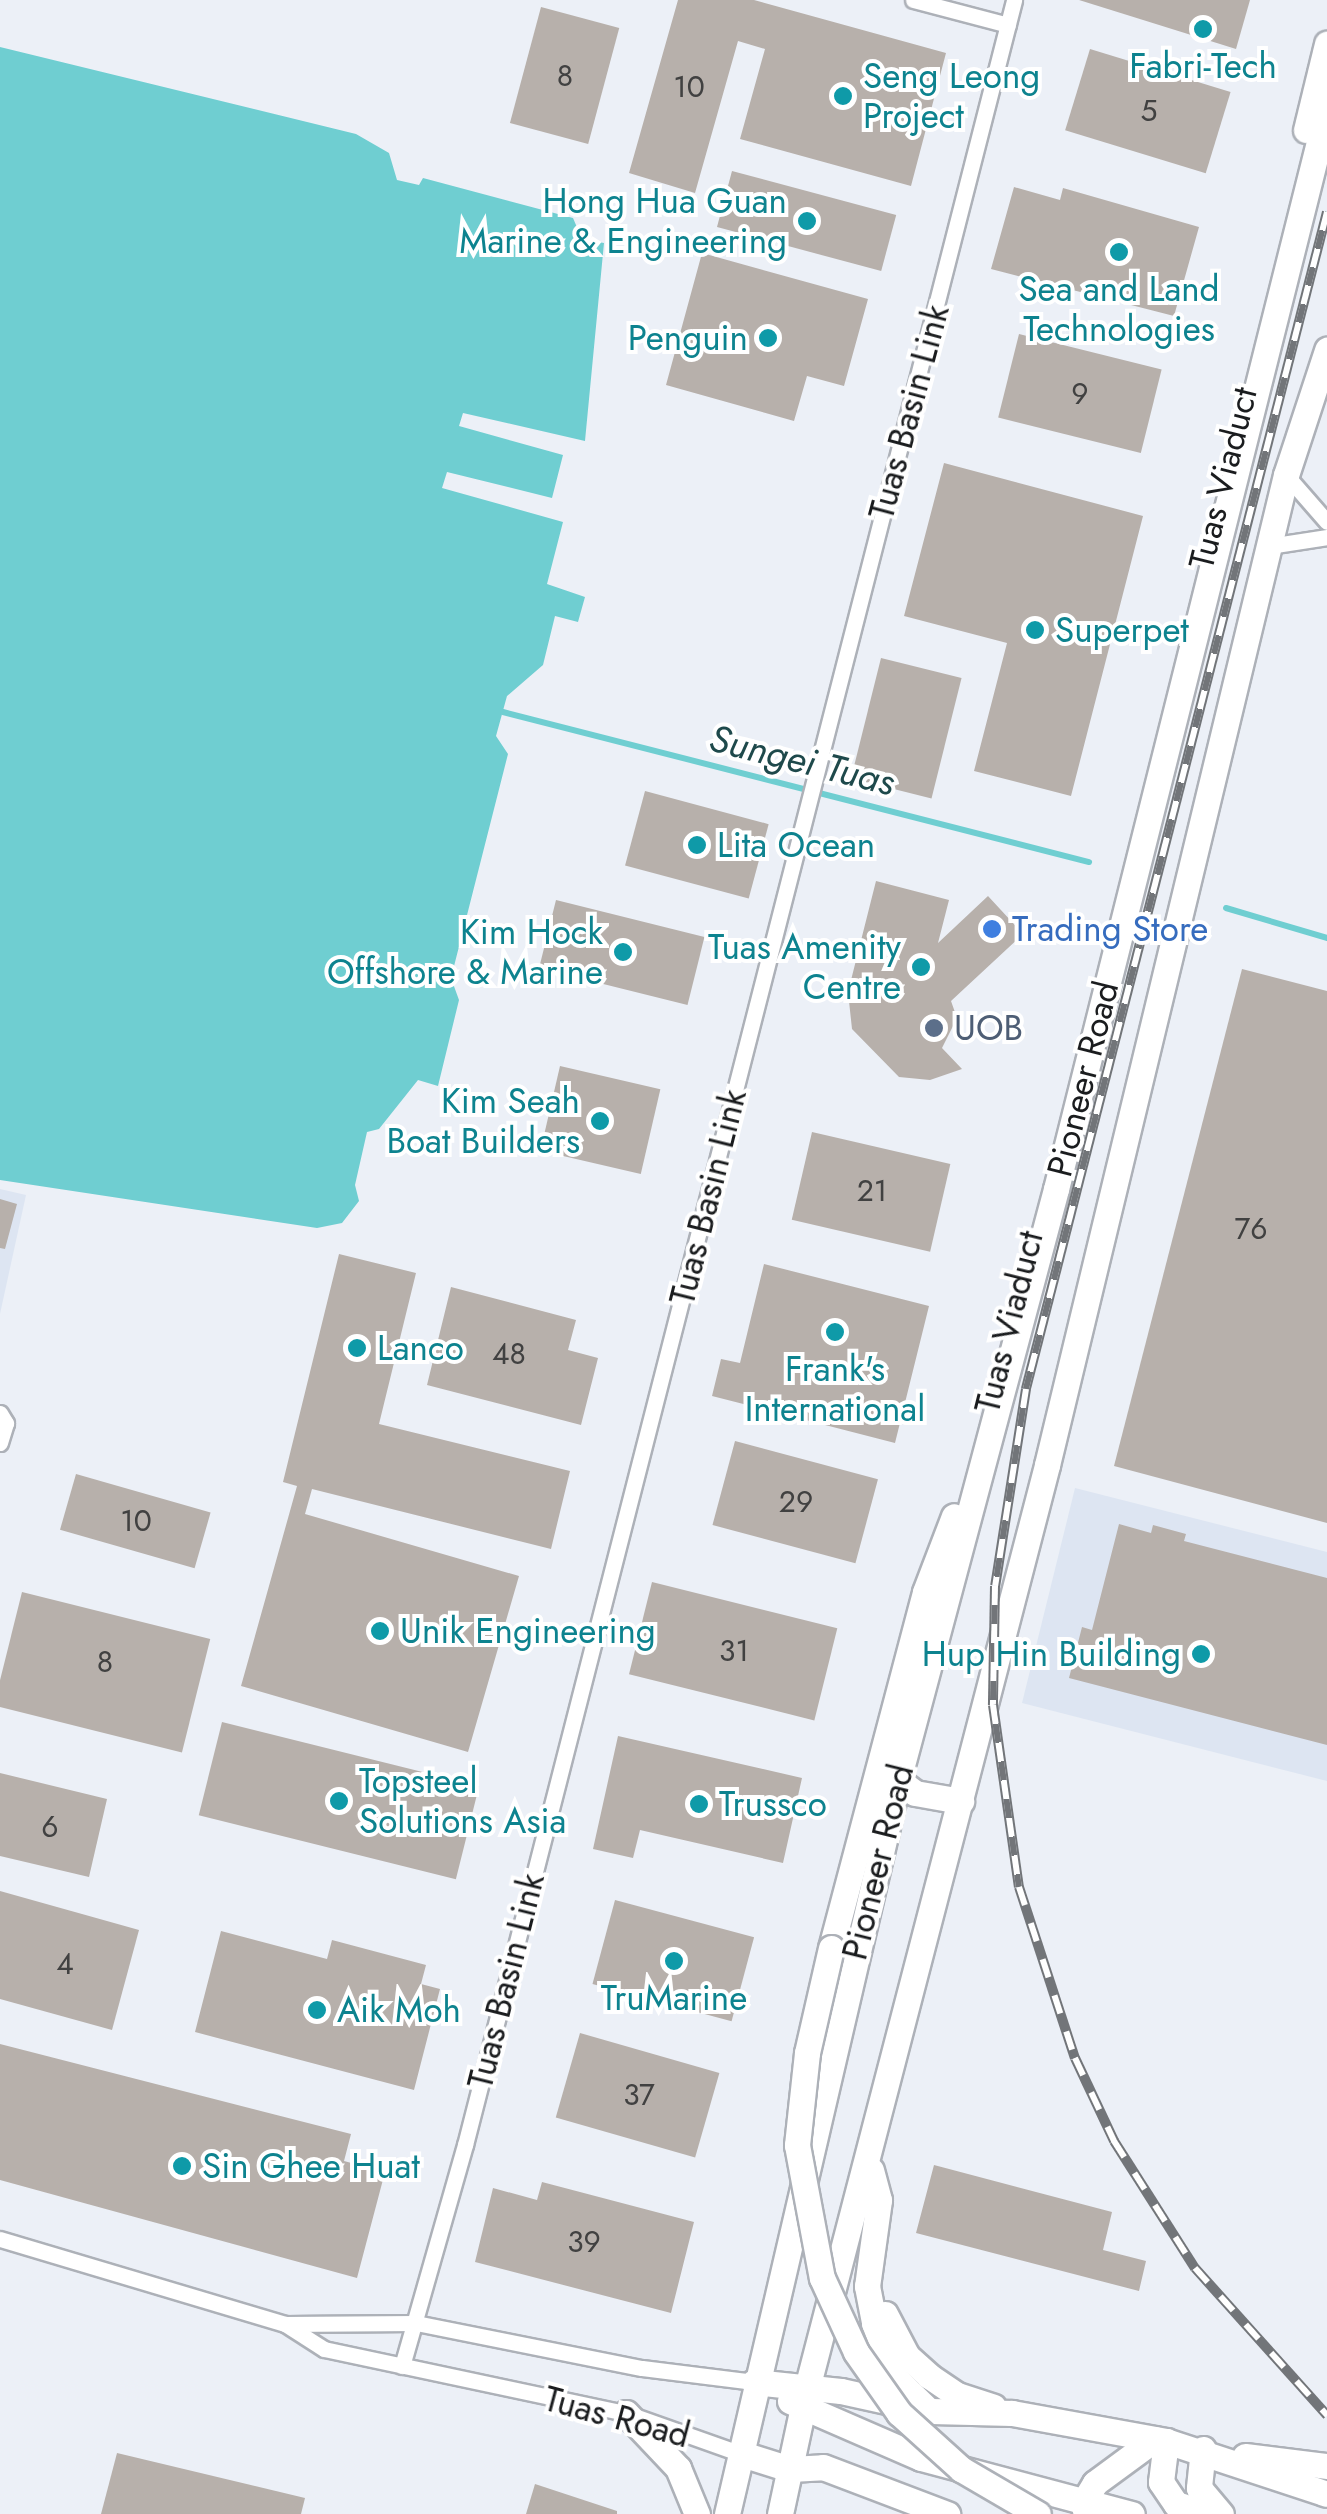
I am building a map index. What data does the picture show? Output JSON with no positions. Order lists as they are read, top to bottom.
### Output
{
  "streets": {
    "main road": ["Tuas Viaduct", "Pioneer Road", "Tuas Road"],
    "street": ["Tuas Basin Link"]
  },
  "crossings": [
    ["Tuas Basin Link", "Tuas Road"],
    ["Pioneer Road", "Tuas Road"]
  ],
  "water": ["Sungei Tuas"],
  "places": [
    "Fabri-Tech",
    "Seng Leong Project",
    "Hong Hua Guan Marine & Engineering",
    "Sea and Land Technologies",
    "Penguin",
    "Superpet",
    "Lita Ocean",
    "Trading Store",
    "Kim Hock Offshore & Marine",
    "Tuas Amenity Centre",
    "UOB",
    "Kim Seah Boat Builders",
    "Frank's International",
    "Lanco",
    "Unik Engineering",
    "Hup Hin Building",
    "Topsteel Solutions Asia",
    "Trussco",
    "TruMarine",
    "Aik Moh",
    "Sin Ghee Huat"
  ],
  "house_numbers": [
    "8",
    "10",
    "5",
    "9",
    "21",
    "76",
    "48",
    "29",
    "10",
    "31",
    "8",
    "6",
    "4",
    "37",
    "39"
  ]
}
